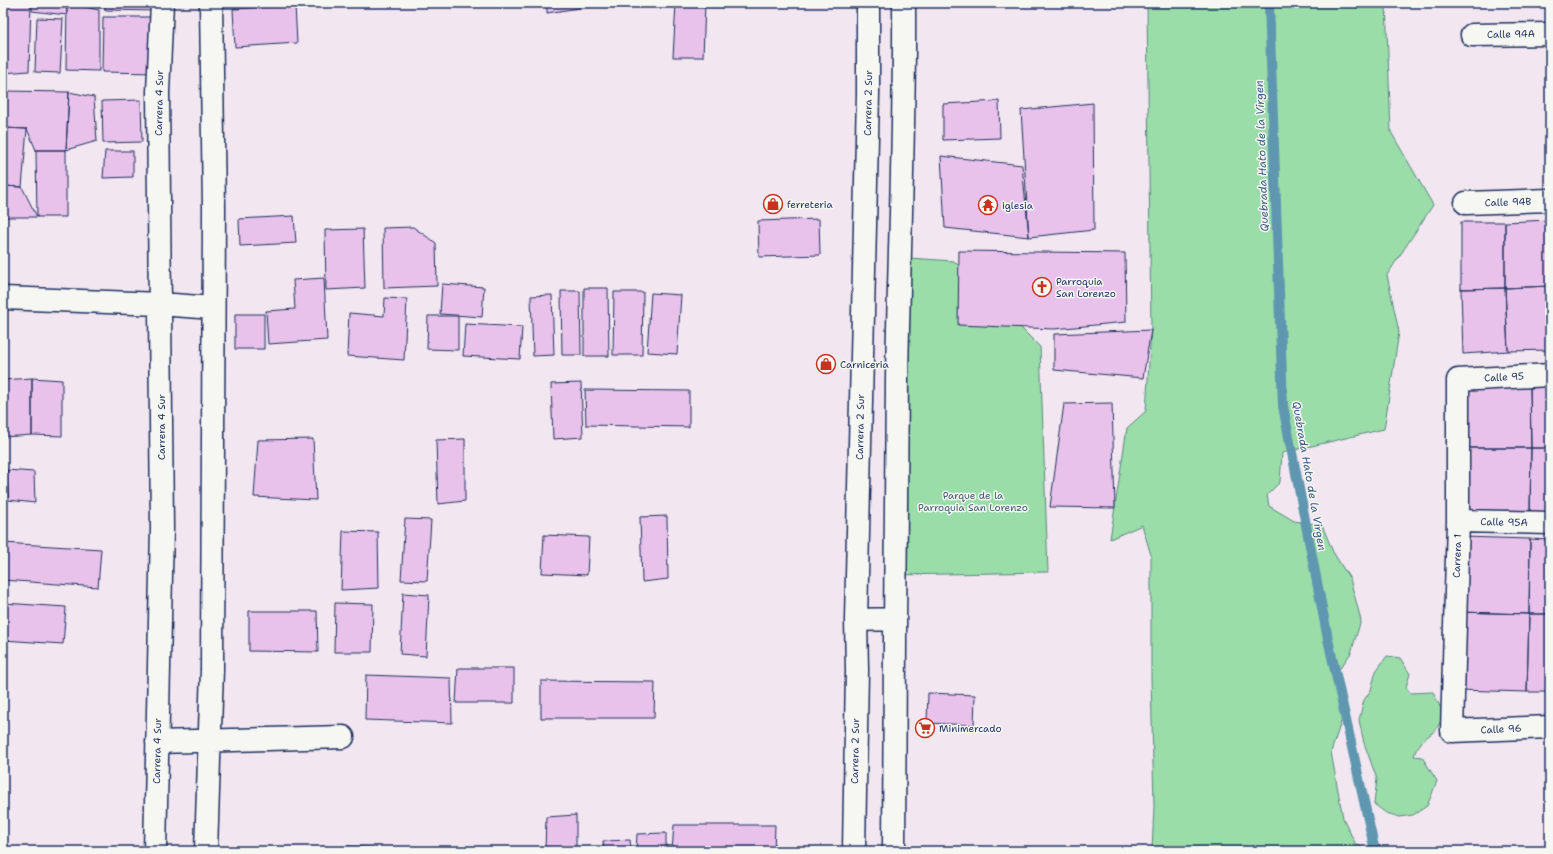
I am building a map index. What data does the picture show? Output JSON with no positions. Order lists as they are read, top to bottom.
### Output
{
  "streets": {
    "street": [
      "Calle 94A",
      "Carrera 4 Sur",
      "Carrera 2 Sur",
      "Calle 94B",
      "Calle 95",
      "Calle 95A",
      "Carrera 1",
      "Calle 96"
    ]
  },
  "crossings": [
    ["Calle 95", "Carrera 1"],
    ["Calle 95A", "Carrera 1"],
    ["Carrera 1", "Calle 96"]
  ],
  "water": ["Quebrada Hato de la Virgen"],
  "parks": ["Parque de la Parroquia San Lorenzo"],
  "places": {
    "shop": ["ferreteria", "Carniceria"],
    "temple": ["iglesia"],
    "church": ["Parroquia San Lorenzo"],
    "supermarket": ["Minimercado"]
  }
}
